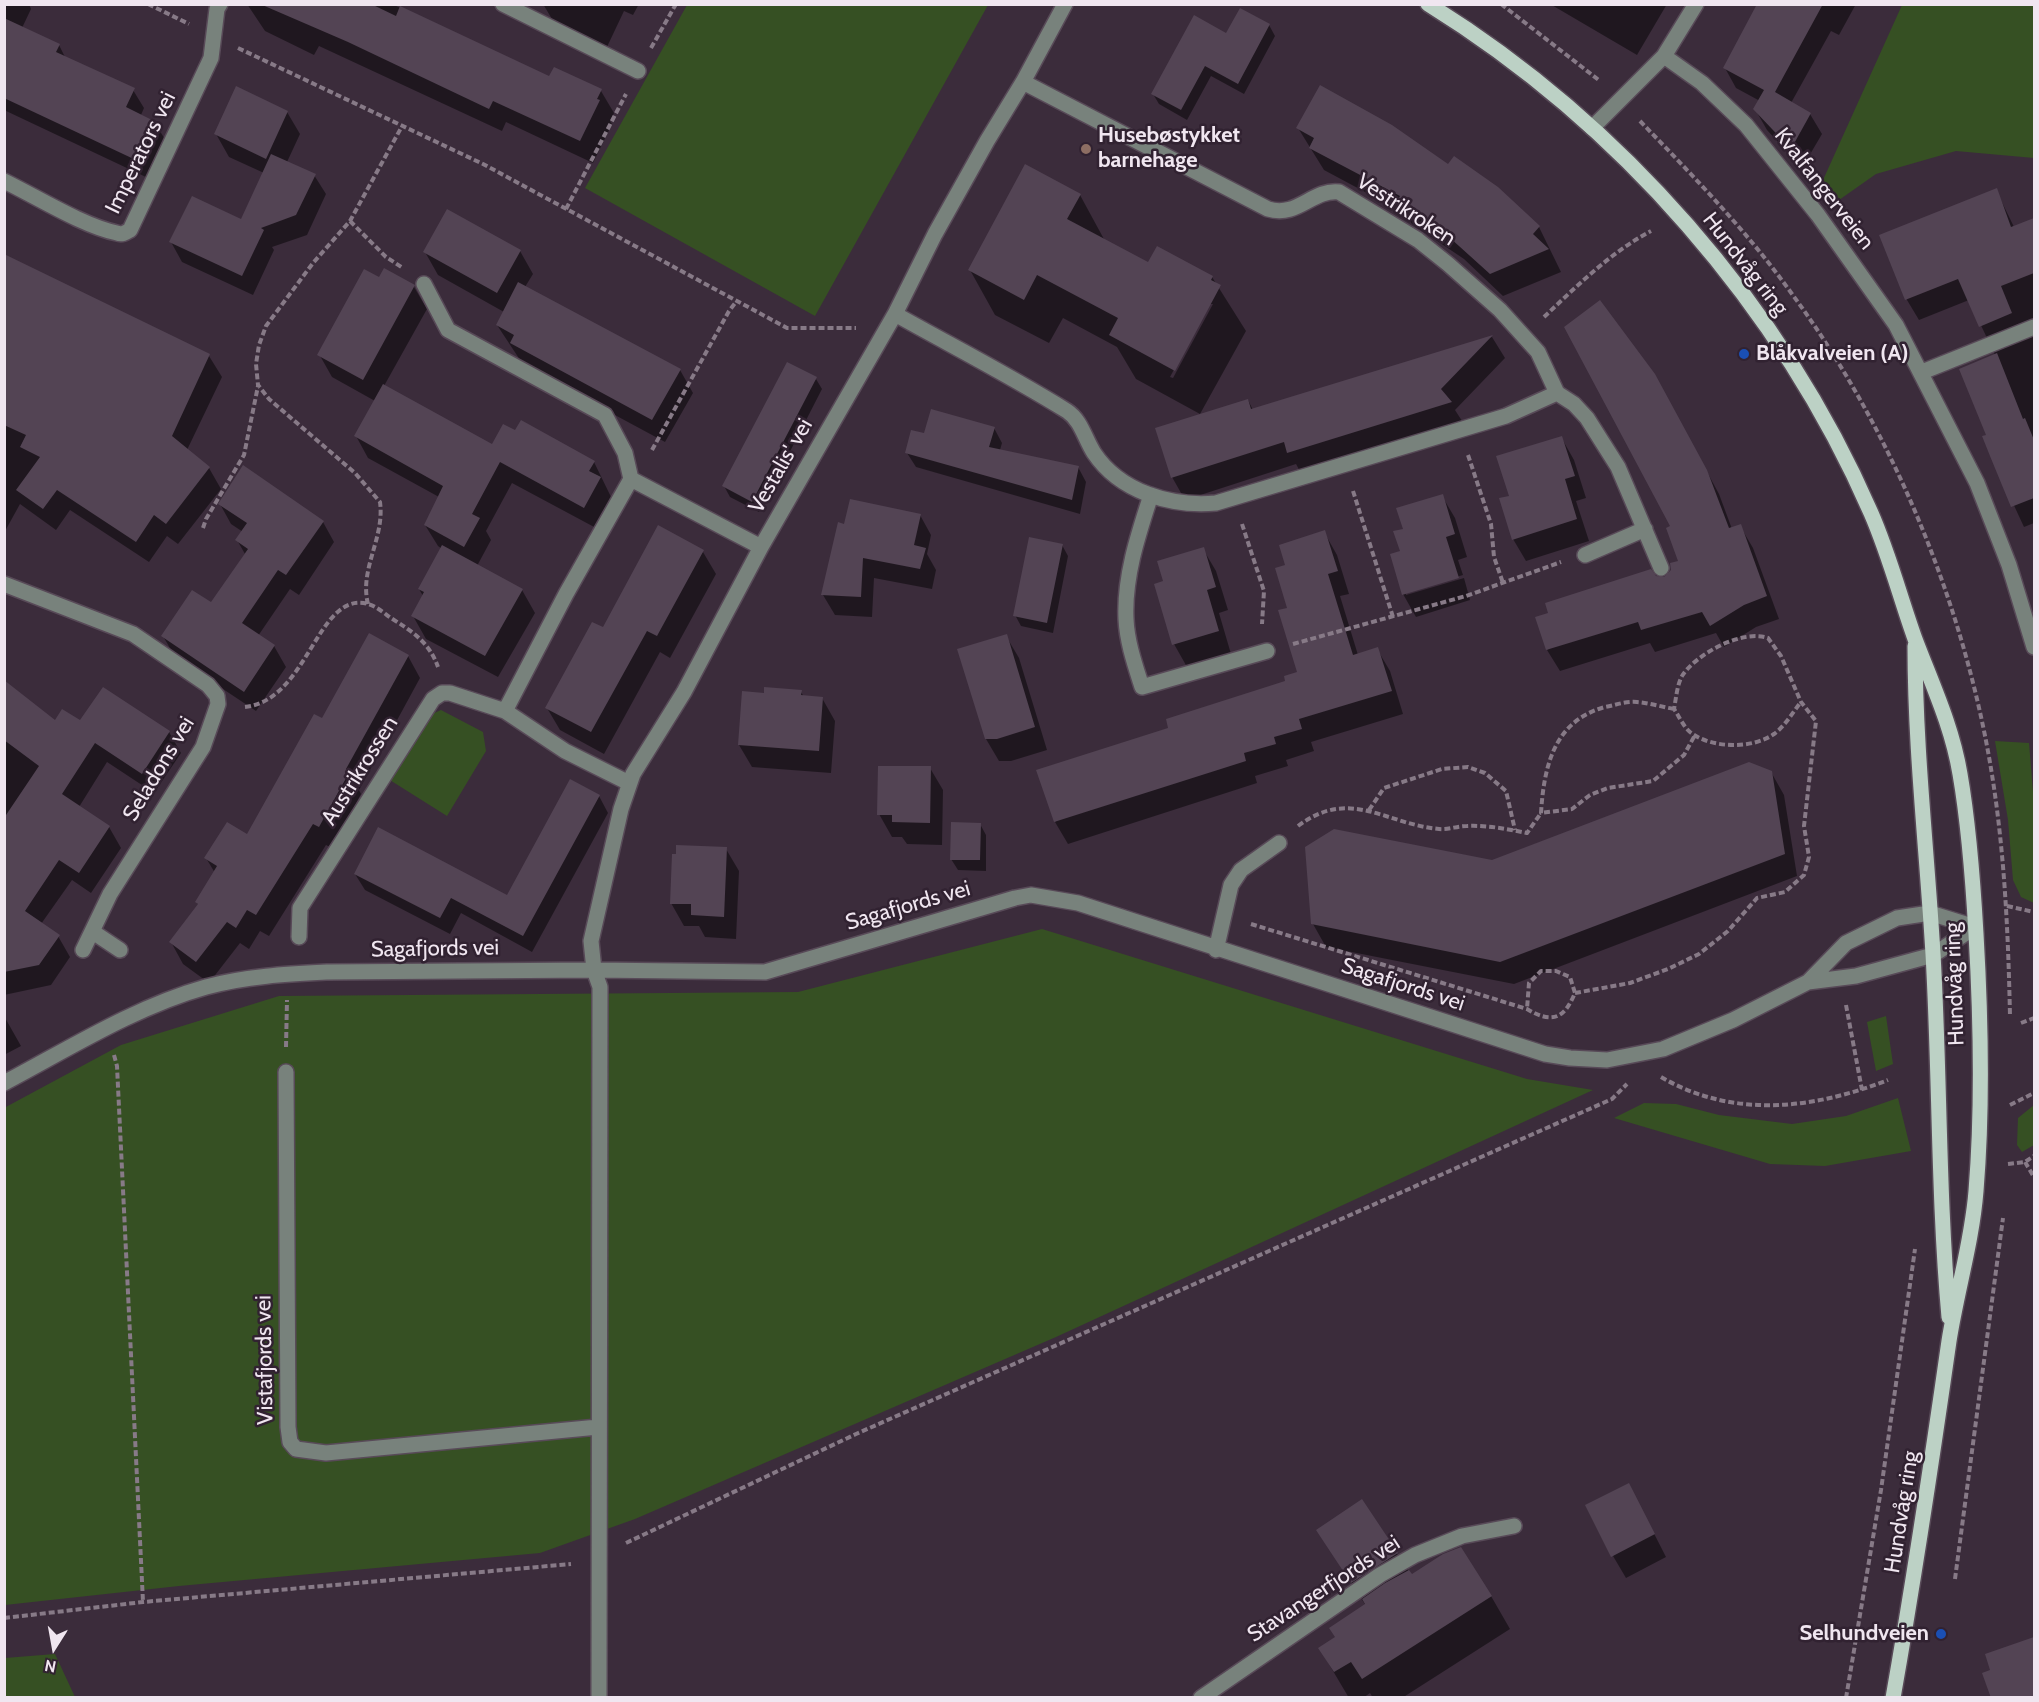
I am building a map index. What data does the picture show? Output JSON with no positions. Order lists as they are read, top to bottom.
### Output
{
  "streets": {
    "main road": ["Hundvåg ring"],
    "street": [
      "Imperators vei",
      "Kvalfangerveien",
      "Vestrikroken",
      "Vestalis' vei",
      "Seladons vei",
      "Austrikrossen",
      "Sagafjords vei",
      "Vistafjords vei",
      "Stavangerfjords vei"
    ]
  },
  "crossings": [
    ["Vestrikroken", "Vestalis' vei"],
    ["Hundvåg ring", "Sagafjords vei"],
    ["Vestalis' vei", "Sagafjords vei"]
  ],
  "places": ["Husebøstykket barnehage", "Blåkvalveien (A)", "Selhundveien"],
  "north": "bottom"
}
